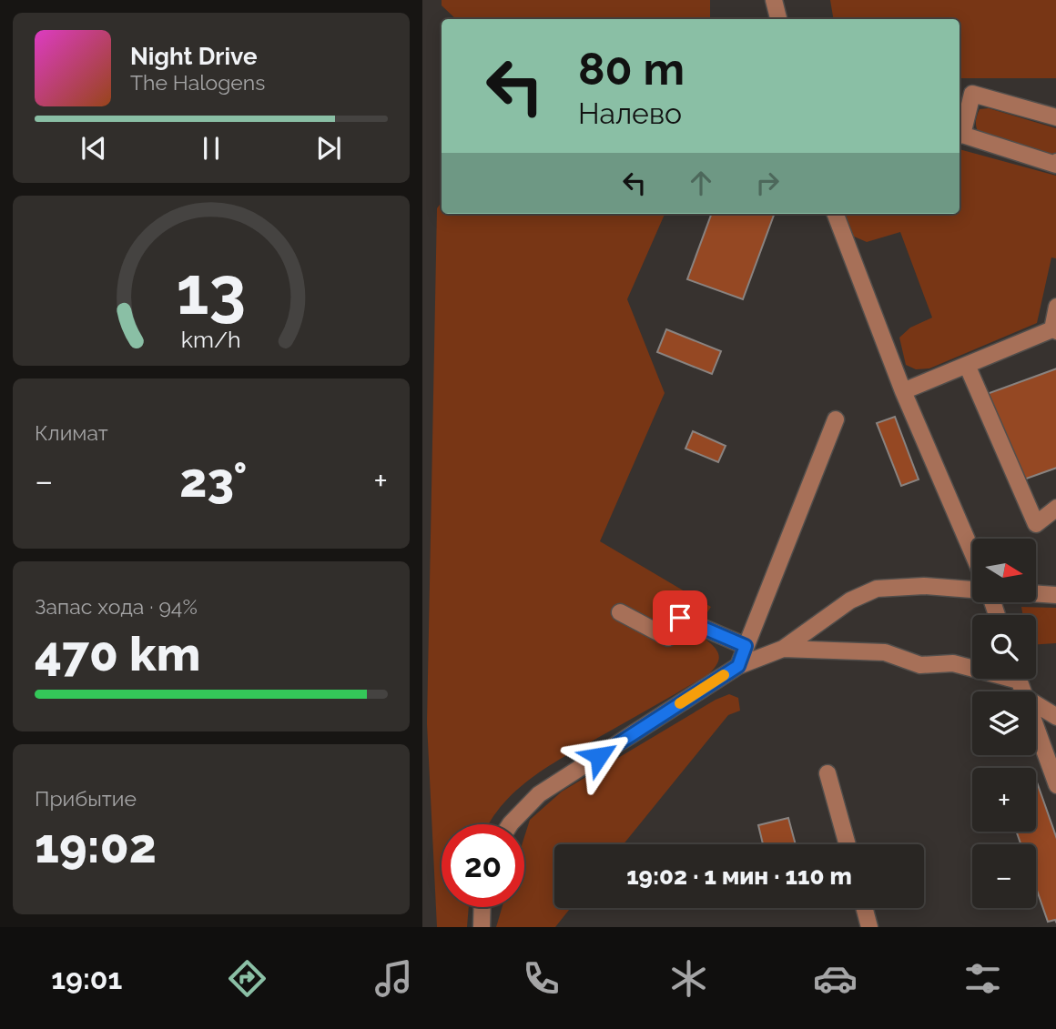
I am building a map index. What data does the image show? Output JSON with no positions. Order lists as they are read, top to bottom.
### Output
{
  "north": "right",
  "page": {
    "turn": ["80 m", "Налево"],
    "song": ["Night Drive", "The Halogens"],
    "tile": [
      "Климат",
      ["Запас хода · 94%", "470 km"],
      ["Прибытие", "19:02"]
    ],
    "heat": ["−", "23°", "+"],
    "map_buttons": ["+", "−"],
    "limit": "20",
    "trip": "19:02 · 1 мин · 110 m",
    "tabs": "19:01",
    "gauge": ["13", "km/h"]
  }
}
